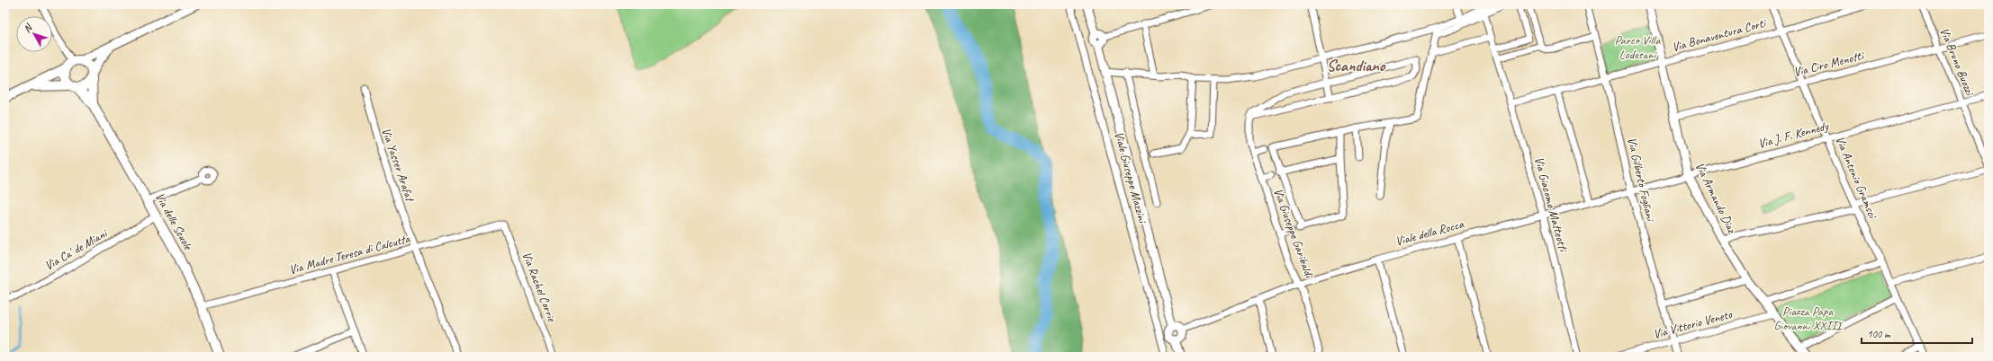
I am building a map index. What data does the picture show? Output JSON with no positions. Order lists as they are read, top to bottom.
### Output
{
  "streets": {
    "main road": ["Via delle Scuole"],
    "street": [
      "Via Bonaventura Corti",
      "Via Bruno Buozzi",
      "Via Ciro Menotti",
      "Via J. F. Kennedy",
      "Via Yasser Arafat",
      "Viale Giuseppe Mazzini",
      "Via Antonio Gramsci",
      "Via Gilberto Fogliani",
      "Via Armando Diaz",
      "Via Giacomo Matteotti",
      "Via Giuseppe Garibaldi",
      "Viale della Rocca",
      "Via Ca' de Miani",
      "Via Madre Teresa di Calcutta",
      "Via Rachel Corrie",
      "Via Vittorio Veneto"
    ]
  },
  "crossings": [
    ["Via Bonaventura Corti", "Via Antonio Gramsci"],
    ["Via Bonaventura Corti", "Via Gilberto Fogliani"],
    ["Via Bonaventura Corti", "Via Armando Diaz"],
    ["Via Bonaventura Corti", "Via Giacomo Matteotti"],
    ["Via Bruno Buozzi", "Via Ciro Menotti"],
    ["Via Bruno Buozzi", "Via J. F. Kennedy"],
    ["Via Ciro Menotti", "Via Antonio Gramsci"],
    ["Via Ciro Menotti", "Via Armando Diaz"],
    ["Via J. F. Kennedy", "Via Antonio Gramsci"],
    ["Via J. F. Kennedy", "Via Armando Diaz"],
    ["Via J. F. Kennedy", "Viale della Rocca"],
    ["Via Yasser Arafat", "Via Madre Teresa di Calcutta"],
    ["Viale Giuseppe Mazzini", "Viale della Rocca"],
    ["Via Gilberto Fogliani", "Viale della Rocca"],
    ["Via Gilberto Fogliani", "Via Vittorio Veneto"],
    ["Via Armando Diaz", "Viale della Rocca"],
    ["Via Armando Diaz", "Via Vittorio Veneto"],
    ["Via Giacomo Matteotti", "Viale della Rocca"],
    ["Via delle Scuole", "Via Ca' de Miani"],
    ["Via delle Scuole", "Via Madre Teresa di Calcutta"],
    ["Via Giuseppe Garibaldi", "Viale della Rocca"],
    ["Via Madre Teresa di Calcutta", "Via Rachel Corrie"]
  ],
  "districts": ["Scandiano"],
  "parks": ["Parco Villa Lodesani", "Piazza Papa Giovanni XXIII"],
  "scale_bar": "100 m",
  "north": "top left"
}
